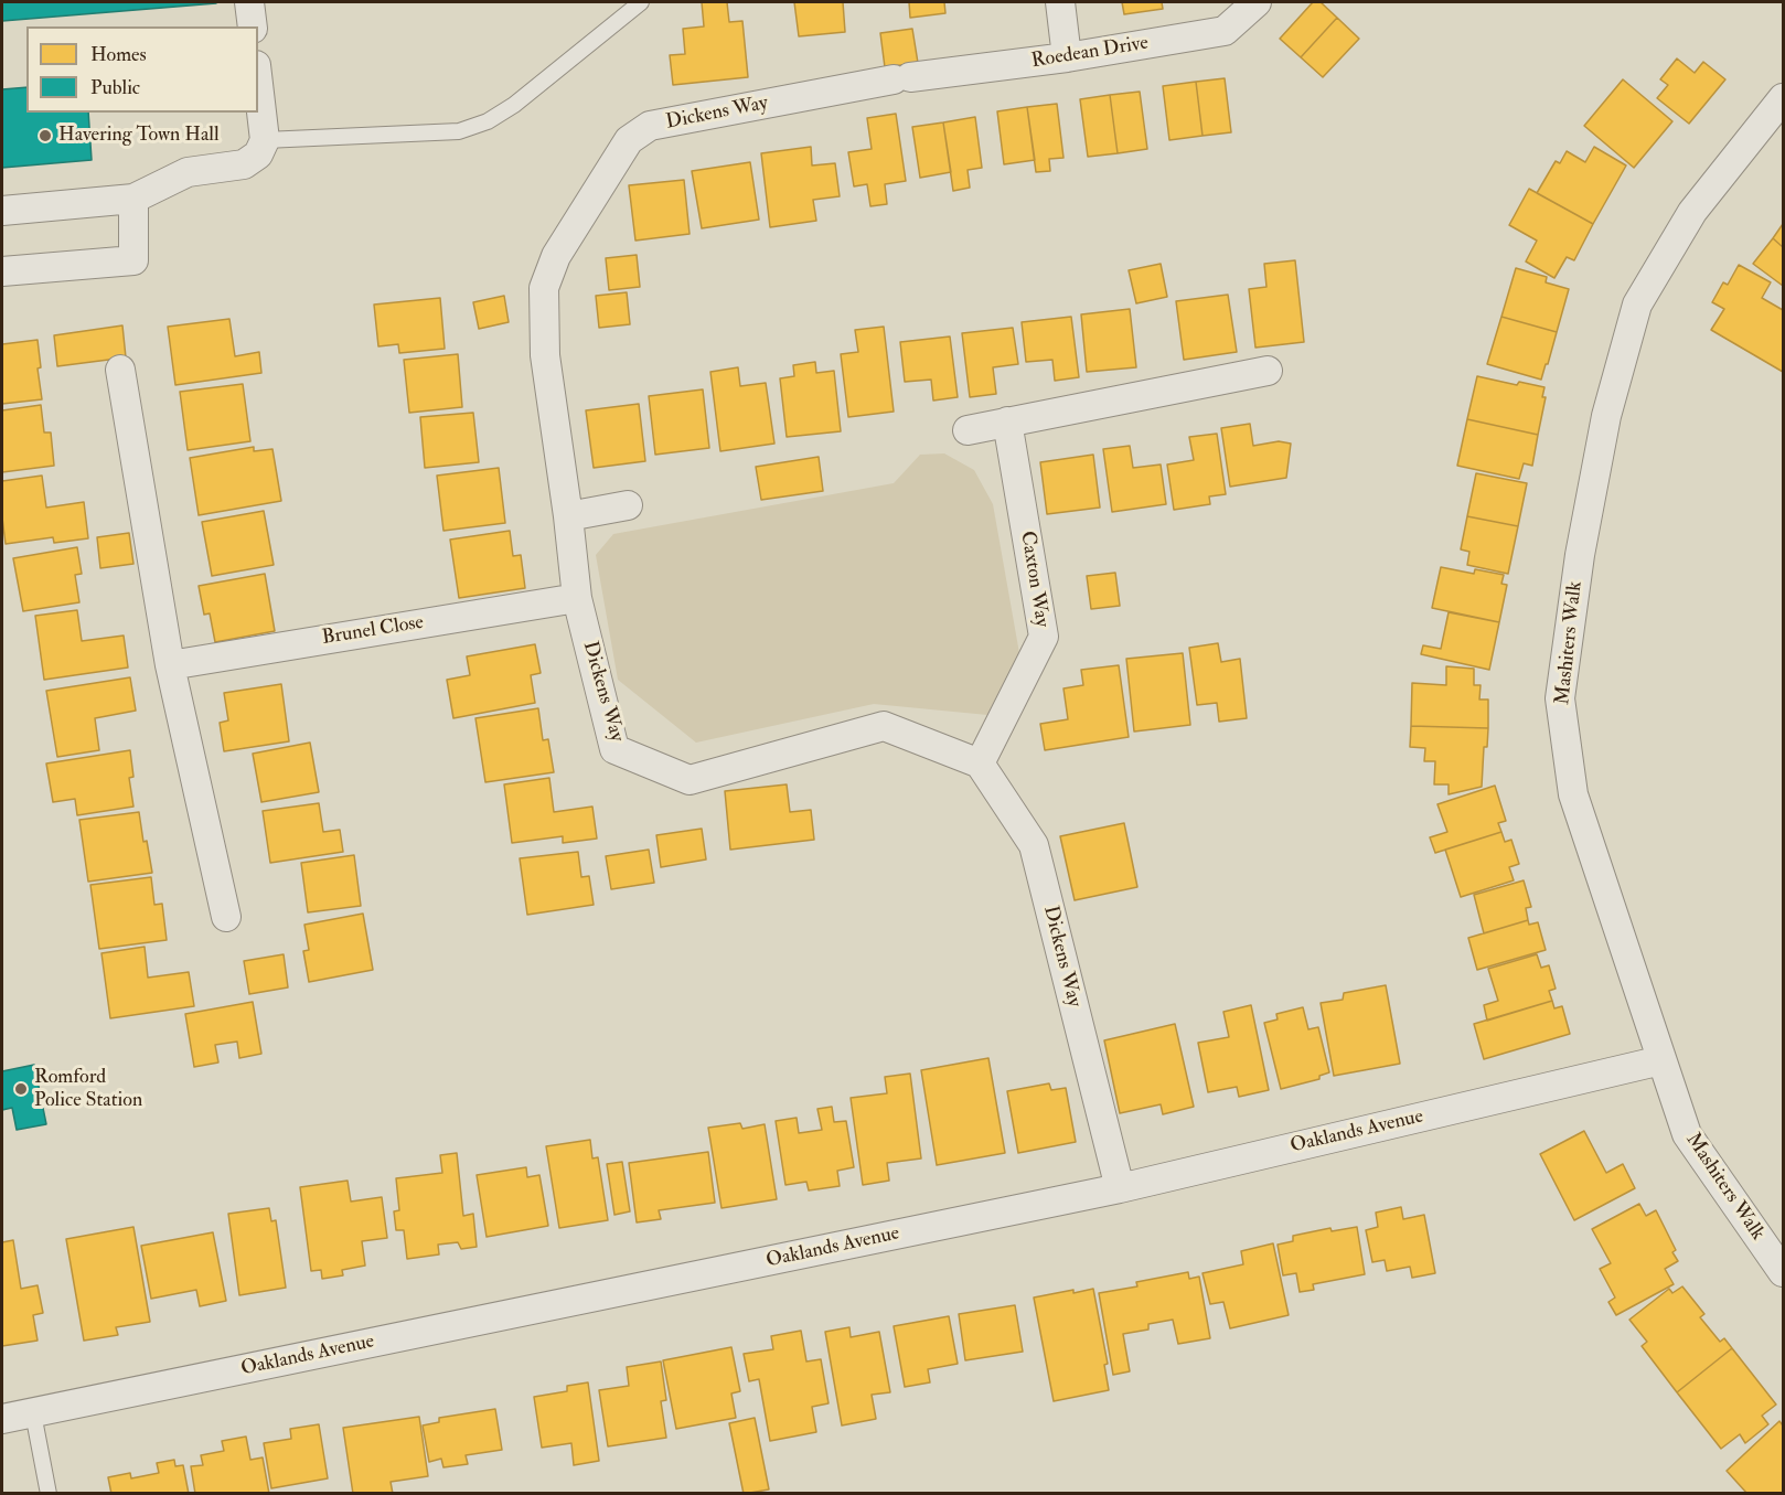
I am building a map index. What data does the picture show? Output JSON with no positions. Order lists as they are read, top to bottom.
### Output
{
  "streets": {
    "street": [
      "Roedean Drive",
      "Dickens Way",
      "Caxton Way",
      "Brunel Close",
      "Mashiters Walk",
      "Oaklands Avenue"
    ]
  },
  "crossings": [
    ["Roedean Drive", "Dickens Way"],
    ["Dickens Way", "Caxton Way"],
    ["Dickens Way", "Brunel Close"],
    ["Dickens Way", "Oaklands Avenue"],
    ["Mashiters Walk", "Oaklands Avenue"]
  ],
  "places": ["Havering Town Hall", "Romford Police Station"],
  "legend": ["Homes", "Public"]
}
